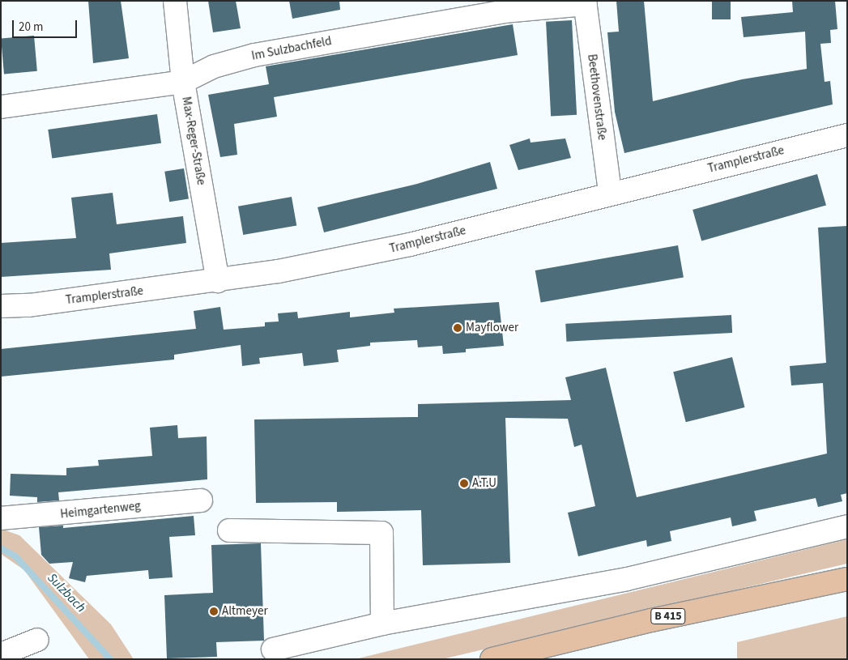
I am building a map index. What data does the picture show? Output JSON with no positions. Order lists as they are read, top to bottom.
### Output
{
  "streets": {
    "main road": ["B 415"],
    "street": [
      "Im Sulzbachfeld",
      "Beethovenstraße",
      "Max-Reger-Straße",
      "Tramplerstraße",
      "Heimgartenweg"
    ]
  },
  "crossings": [
    ["Im Sulzbachfeld", "Beethovenstraße"],
    ["Im Sulzbachfeld", "Max-Reger-Straße"],
    ["Beethovenstraße", "Tramplerstraße"],
    ["Max-Reger-Straße", "Tramplerstraße"]
  ],
  "water": ["Sulzbach"],
  "places": ["Mayflower", "A.T.U", "Altmeyer"],
  "scale_bar": "20 m"
}
